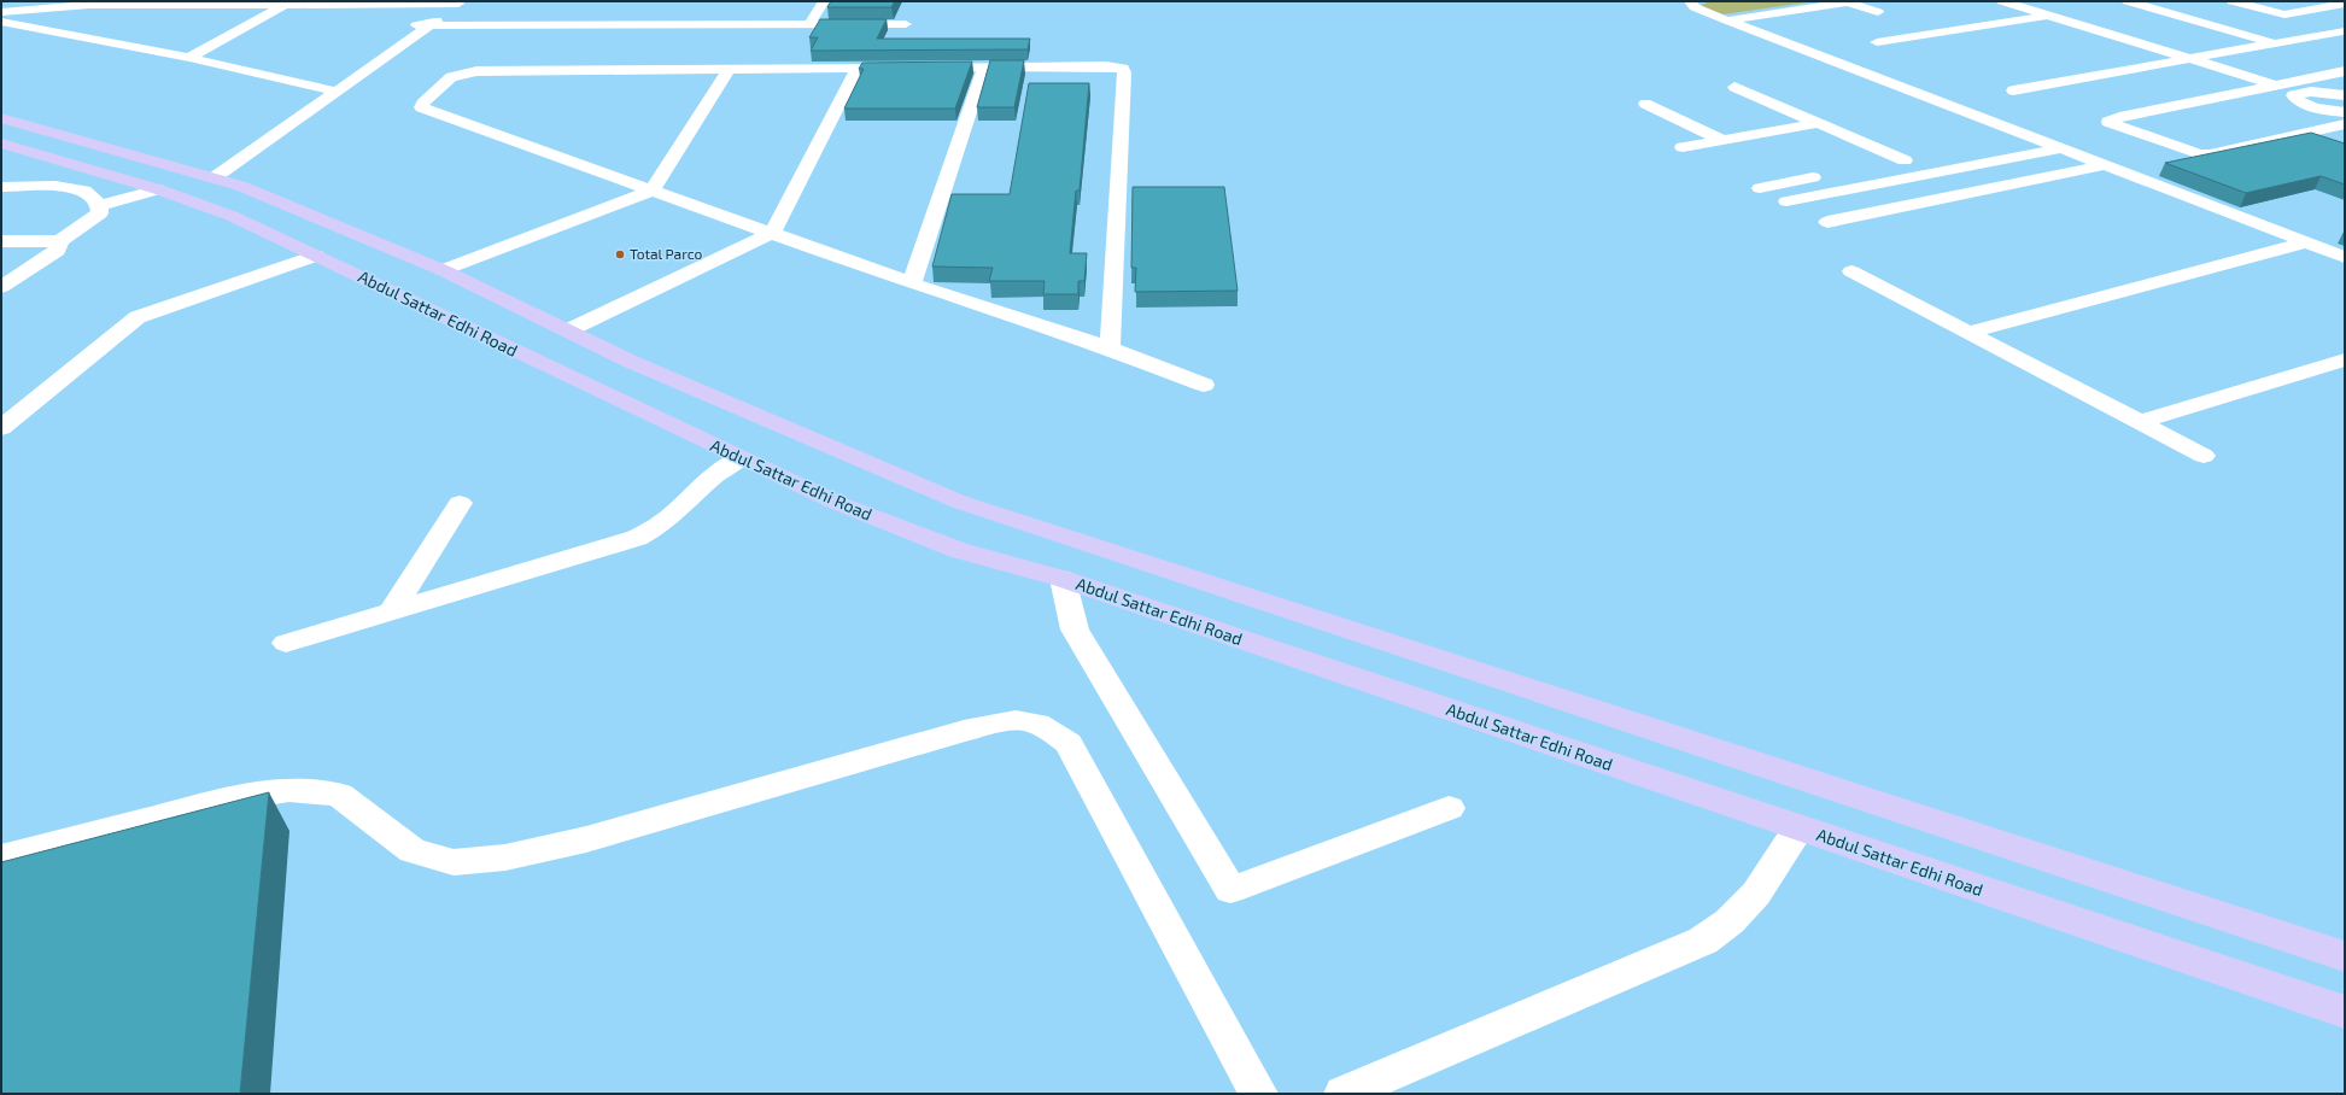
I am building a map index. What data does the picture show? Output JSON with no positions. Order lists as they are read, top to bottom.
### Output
{
  "streets": {
    "main road": ["Abdul Sattar Edhi Road"]
  },
  "places": ["Total Parco"]
}
